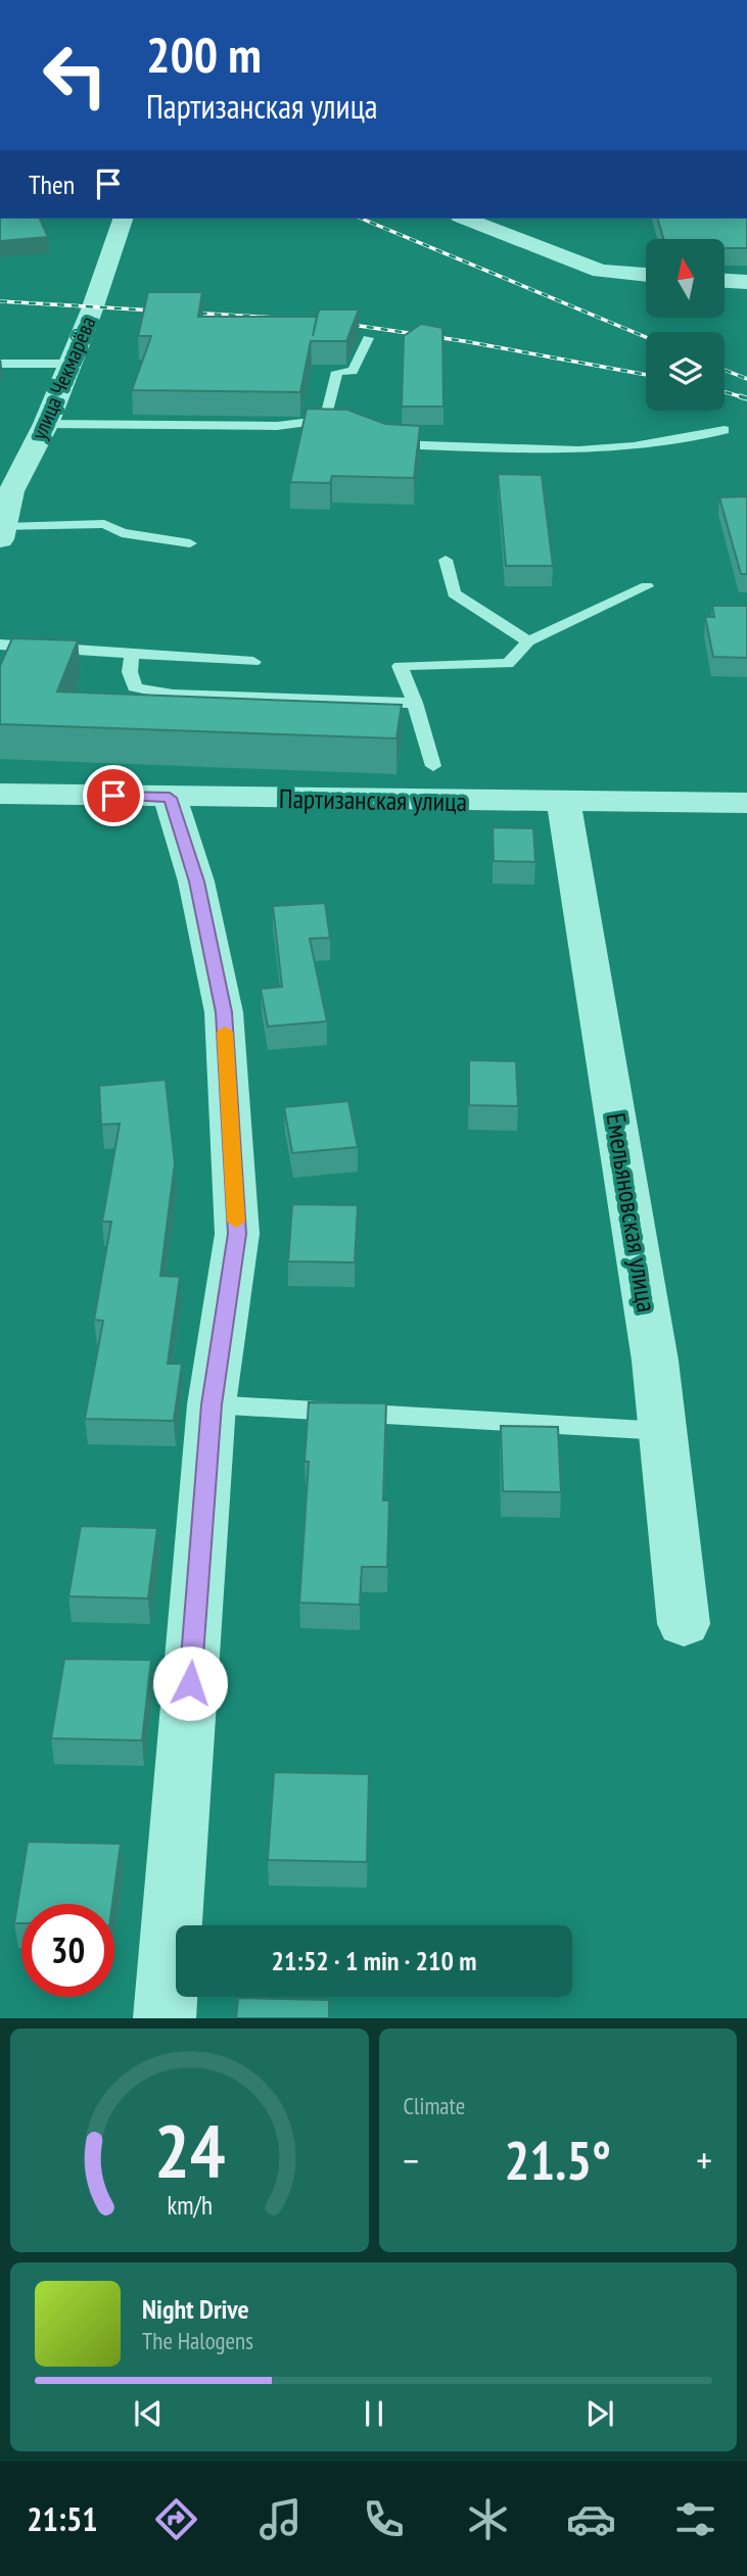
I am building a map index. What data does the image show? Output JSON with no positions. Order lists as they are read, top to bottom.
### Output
{
  "streets": {
    "street": ["улица Чекмарёва", "Партизанская улица", "Емельяновская улица"]
  },
  "crossings": [
    ["Партизанская улица", "Емельяновская улица"]
  ],
  "north": "top",
  "page": {
    "turn": ["200 m", "Партизанская улица"],
    "then": "Then",
    "limit": "30",
    "trip": "21:52 · 1 min · 210 m",
    "tile": "Climate",
    "heat": ["−", "21.5°", "+"],
    "song": ["Night Drive", "The Halogens"],
    "tabs": "21:51",
    "gauge": ["24", "km/h"]
  }
}
